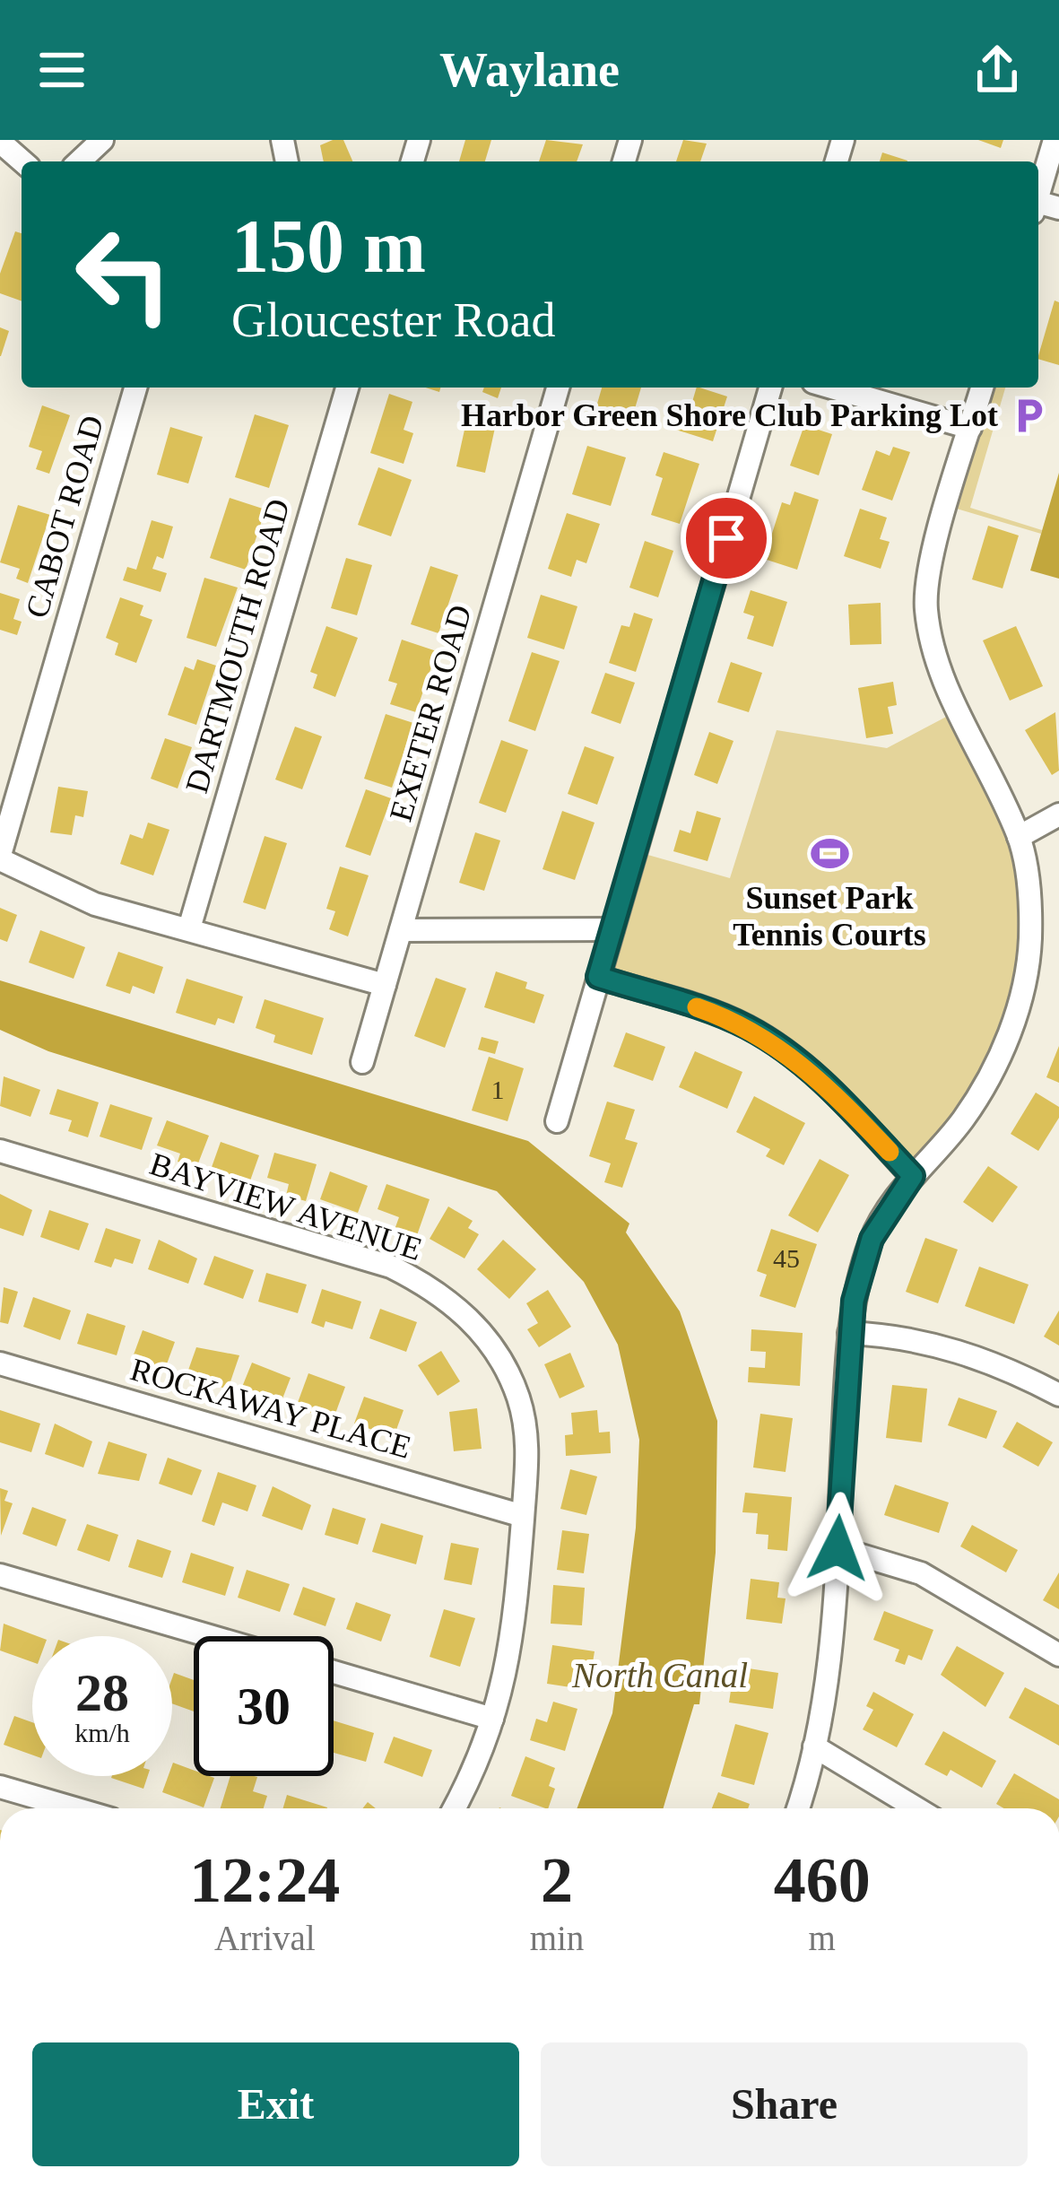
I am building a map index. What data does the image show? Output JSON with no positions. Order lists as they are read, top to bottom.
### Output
{
  "streets": {
    "street": [
      "CABOT ROAD",
      "DARTMOUTH ROAD",
      "EXETER ROAD",
      "BAYVIEW AVENUE",
      "ROCKAWAY PLACE"
    ]
  },
  "crossings": [
    ["BAYVIEW AVENUE", "ROCKAWAY PLACE"]
  ],
  "water": ["North Canal"],
  "places": {
    "parking": ["Harbor Green Shore Club Parking Lot"],
    "sports": ["Sunset Park Tennis Courts"]
  },
  "house_numbers": ["1", "45"],
  "page": {
    "header": "Waylane",
    "turn": ["150 m", "Gloucester Road"],
    "speed": "28 km/h",
    "limit": "30",
    "eta": [
      "12:24",
      "Arrival",
      "2",
      "min",
      "460",
      "m"
    ],
    "buttons": ["Exit", "Share"]
  }
}
